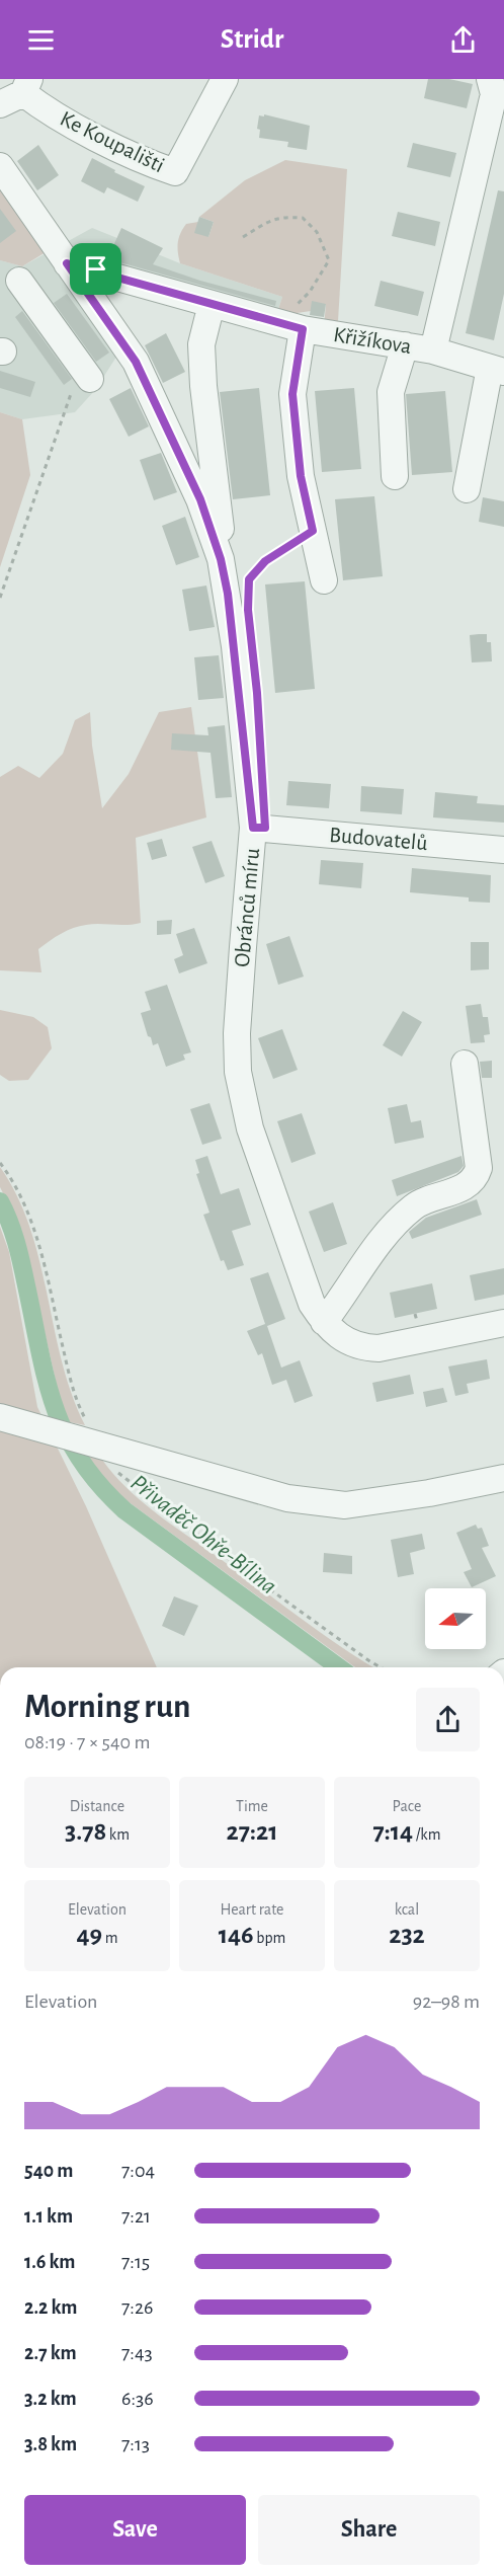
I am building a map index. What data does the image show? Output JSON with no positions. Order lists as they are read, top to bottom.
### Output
{
  "streets": {
    "street": [
      "Ke Koupališti",
      "Křižíkova",
      "Budovatelů",
      "Obránců míru"
    ]
  },
  "crossings": [
    ["Křižíkova", "Obránců míru"],
    ["Budovatelů", "Obránců míru"]
  ],
  "water": ["Přivaděč Ohře-Bílina"],
  "north": "left",
  "page": {
    "header": "Stridr",
    "heading": ["Morning run", "08:19 · 7 × 540 m"],
    "stats": [
      ["Distance", "3.78 km"],
      ["Time", "27:21"],
      ["Pace", "7:14 /km"],
      ["Elevation", "49 m"],
      ["Heart rate", "146 bpm"],
      ["kcal", "232"]
    ],
    "chart": ["Elevation", "92–98 m"],
    "list": [
      {
        "name": "540 m",
        "note": "7:04"
      },
      {
        "name": "1.1 km",
        "note": "7:21"
      },
      {
        "name": "1.6 km",
        "note": "7:15"
      },
      {
        "name": "2.2 km",
        "note": "7:26"
      },
      {
        "name": "2.7 km",
        "note": "7:43"
      },
      {
        "name": "3.2 km",
        "note": "6:36"
      },
      {
        "name": "3.8 km",
        "note": "7:13"
      }
    ],
    "buttons": ["Save", "Share"]
  }
}
